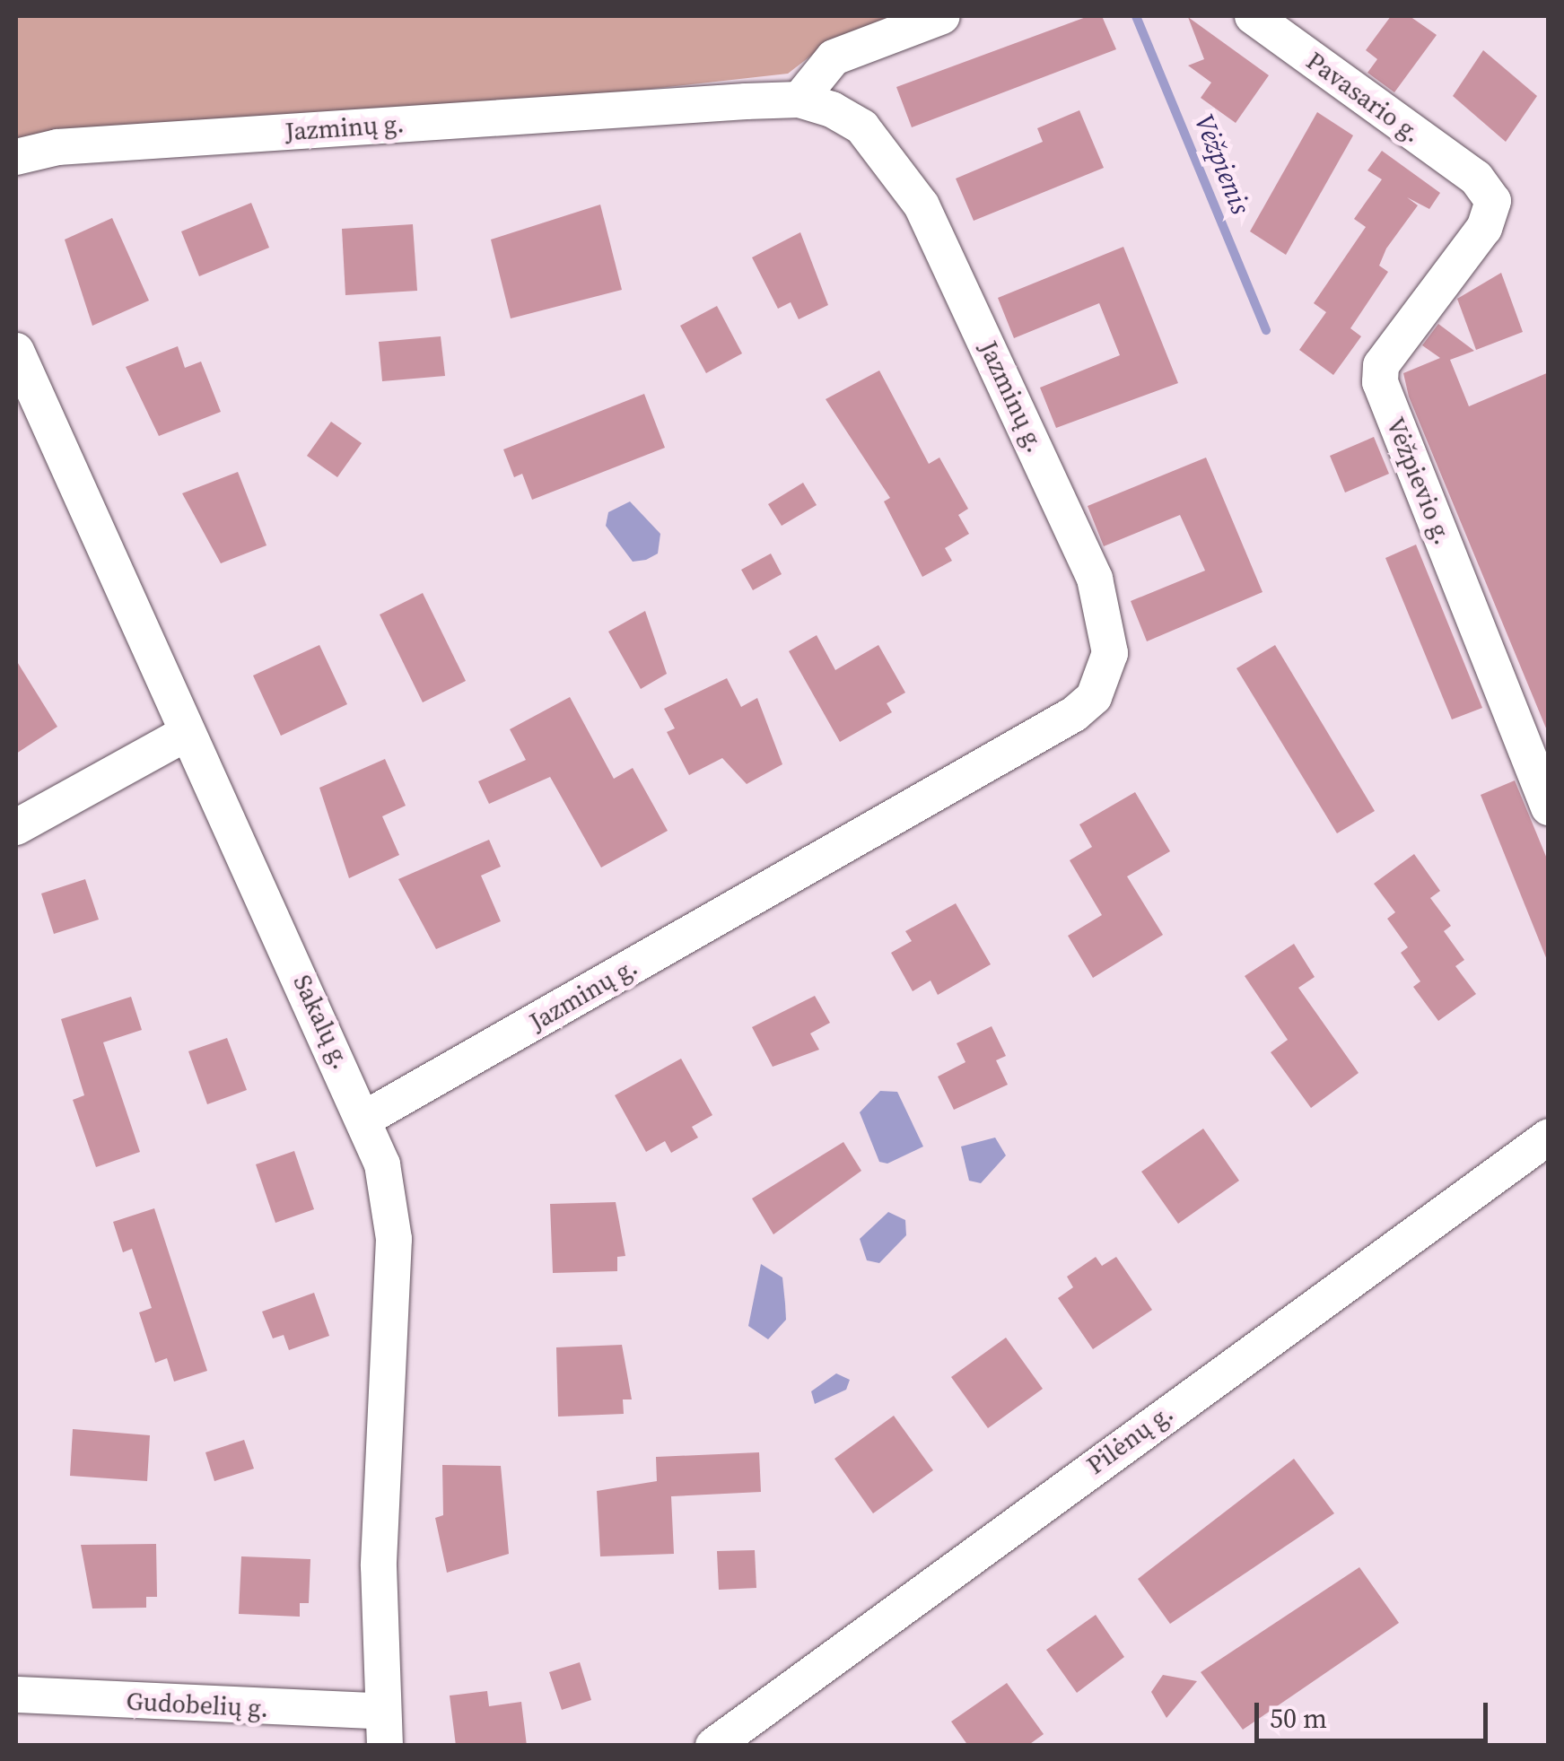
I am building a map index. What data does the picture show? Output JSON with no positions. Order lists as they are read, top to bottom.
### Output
{
  "streets": {
    "street": [
      "Pavasario g.",
      "Jazminų g.",
      "Vėžpievio g.",
      "Sakalų g.",
      "Pilėnų g.",
      "Gudobelių g."
    ]
  },
  "crossings": [
    ["Pavasario g.", "Vėžpievio g."],
    ["Jazminų g.", "Sakalų g."],
    ["Sakalų g.", "Gudobelių g."]
  ],
  "water": ["Vėžpienis"],
  "scale_bar": "50 m"
}
